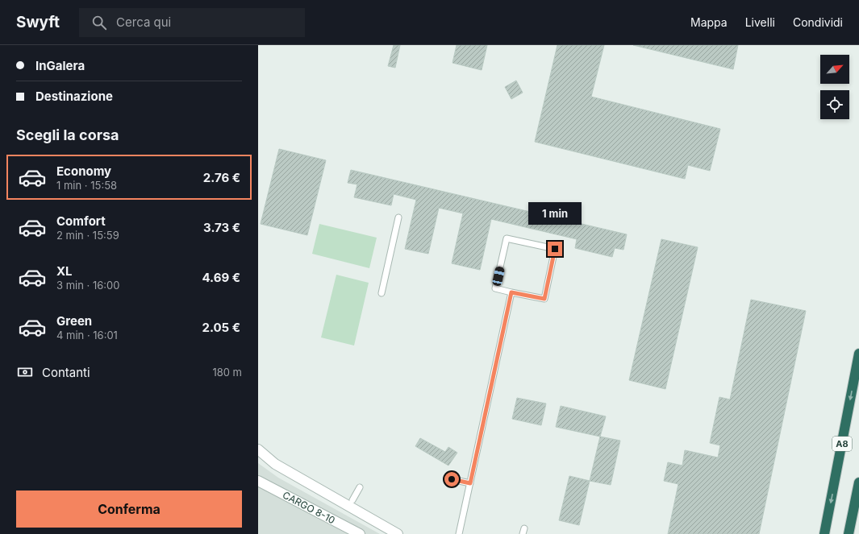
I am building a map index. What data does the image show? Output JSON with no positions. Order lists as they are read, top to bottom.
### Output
{
  "streets": {
    "highway": ["A8"],
    "street": ["CARGO 8-10"]
  },
  "north": "top right",
  "page": {
    "header": "Swyft",
    "search": "Cerca qui",
    "nav": ["Mappa", "Livelli", "Condividi"],
    "banner": ["InGalera", "Destinazione"],
    "heading": "Scegli la corsa",
    "list": [
      {
        "name": "Economy",
        "note": "1 min · 15:58",
        "value": "2.76 €"
      },
      {
        "name": "Comfort",
        "note": "2 min · 15:59",
        "value": "3.73 €"
      },
      {
        "name": "XL",
        "note": "3 min · 16:00",
        "value": "4.69 €"
      },
      {
        "name": "Green",
        "note": "4 min · 16:01",
        "value": "2.05 €"
      }
    ],
    "bubble": "1 min",
    "pay": ["Contanti", "180 m"],
    "buttons": "Conferma"
  }
}
